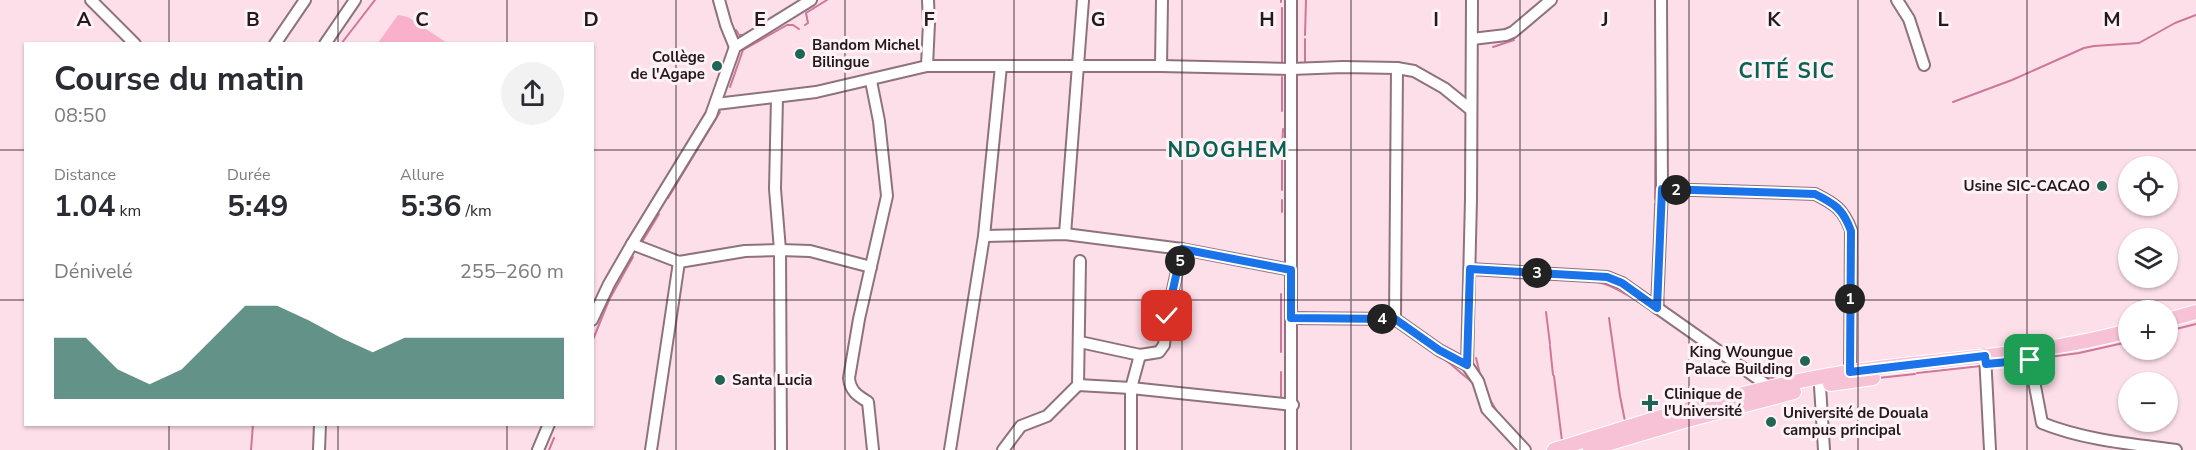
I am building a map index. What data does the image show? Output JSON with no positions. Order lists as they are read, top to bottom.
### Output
{
  "districts": ["CITÉ SIC", "NDOGHEM"],
  "places": {
    "other": [
      "Bandom Michel Bilingue",
      "Collège de l'Agape",
      "Usine SIC-CACAO",
      "King Woungue Palace Building",
      "Santa Lucia",
      "Université de Douala campus principal"
    ],
    "health": ["Clinique de l'Université"]
  },
  "page": {
    "heading": ["Course du matin", "08:50"],
    "stats": [
      ["Distance", "1.04 km"],
      ["Durée", "5:49"],
      ["Allure", "5:36 /km"]
    ],
    "map_buttons": ["+", "−"],
    "pins": [
      "2",
      "5",
      "3",
      "1",
      "4"
    ],
    "chart": ["Dénivelé", "255–260 m"]
  },
  "grid": {
    "columns": [
      "A",
      "B",
      "C",
      "D",
      "E",
      "F",
      "G",
      "H",
      "I",
      "J",
      "K",
      "L",
      "M"
    ]
  }
}
